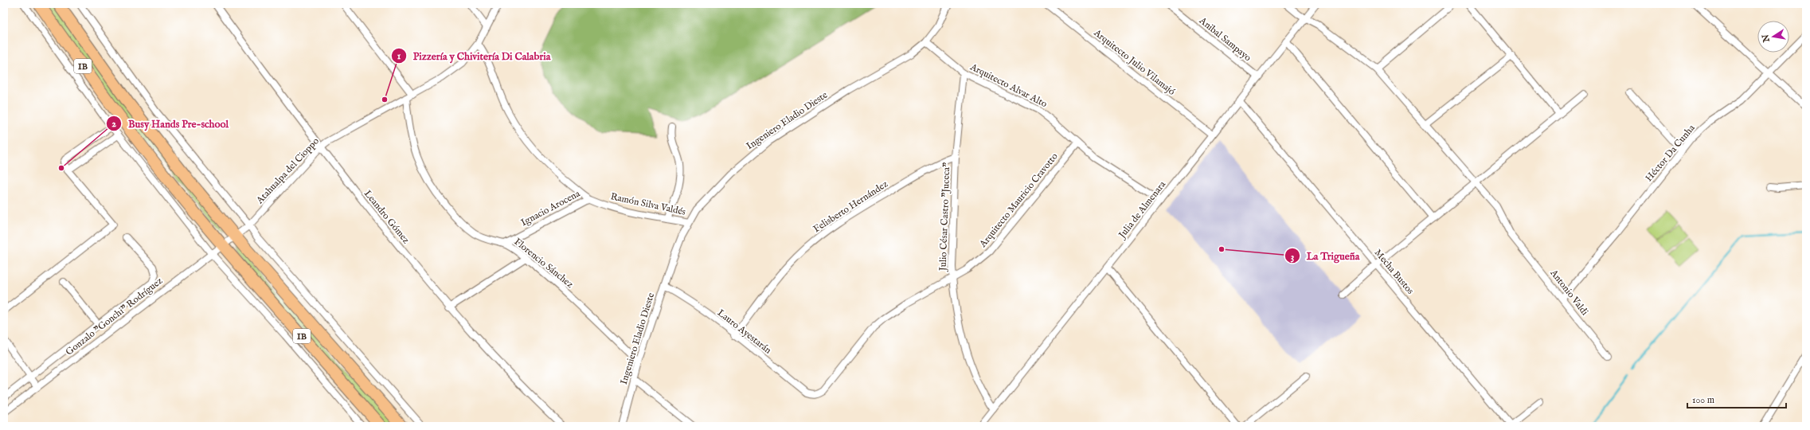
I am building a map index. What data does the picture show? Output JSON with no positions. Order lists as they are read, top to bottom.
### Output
{
  "streets": {
    "highway": ["IB"],
    "street": [
      "Anibal Sampayo",
      "Arquitecto Julio Vilamajó",
      "Arquitecto Alvar Alto",
      "Ingeniero Eladio Dieste",
      "Héctor Da Cunha",
      "Atahualpa del Cioppo",
      "Arquitecto Mauricio Cravotto",
      "Ramón Silva Valdés",
      "Felisberto Hernández",
      "Ignacio Arocena",
      "Julia de Almenara",
      "Leandro Gómez",
      "Julio César Castro \"Juceca\"",
      "Florencio Sánchez",
      "Mecha Bustos",
      "Antonio Valdi",
      "Gonzalo \"Gonchi\" Rodríguez",
      "Lauro Ayestarán"
    ]
  },
  "crossings": [
    ["Anibal Sampayo", "Julia de Almenara"],
    ["Arquitecto Julio Vilamajó", "Julia de Almenara"],
    ["IB", "Atahualpa del Cioppo"],
    ["IB", "Gonzalo \"Gonchi\" Rodríguez"],
    ["Arquitecto Alvar Alto", "Ingeniero Eladio Dieste"],
    ["Arquitecto Alvar Alto", "Arquitecto Mauricio Cravotto"],
    ["Arquitecto Alvar Alto", "Julia de Almenara"],
    ["Arquitecto Alvar Alto", "Julio César Castro \"Juceca\""],
    ["Ingeniero Eladio Dieste", "Ramón Silva Valdés"],
    ["Ingeniero Eladio Dieste", "Florencio Sánchez"],
    ["Ingeniero Eladio Dieste", "Lauro Ayestarán"],
    ["Héctor Da Cunha", "Antonio Valdi"],
    ["Atahualpa del Cioppo", "Ramón Silva Valdés"],
    ["Atahualpa del Cioppo", "Leandro Gómez"],
    ["Atahualpa del Cioppo", "Florencio Sánchez"],
    ["Atahualpa del Cioppo", "Gonzalo \"Gonchi\" Rodríguez"],
    ["Arquitecto Mauricio Cravotto", "Julio César Castro \"Juceca\""],
    ["Arquitecto Mauricio Cravotto", "Lauro Ayestarán"],
    ["Ramón Silva Valdés", "Ignacio Arocena"],
    ["Felisberto Hernández", "Julio César Castro \"Juceca\""],
    ["Felisberto Hernández", "Lauro Ayestarán"],
    ["Ignacio Arocena", "Florencio Sánchez"],
    ["Julia de Almenara", "Julio César Castro \"Juceca\""],
    ["Julia de Almenara", "Mecha Bustos"],
    ["Julia de Almenara", "Antonio Valdi"]
  ],
  "places": ["Pizzería y Chivitería Di Calabria", "Busy Hands Pre-school", "La Trigueña"],
  "scale_bar": "100 m",
  "north": "left"
}
